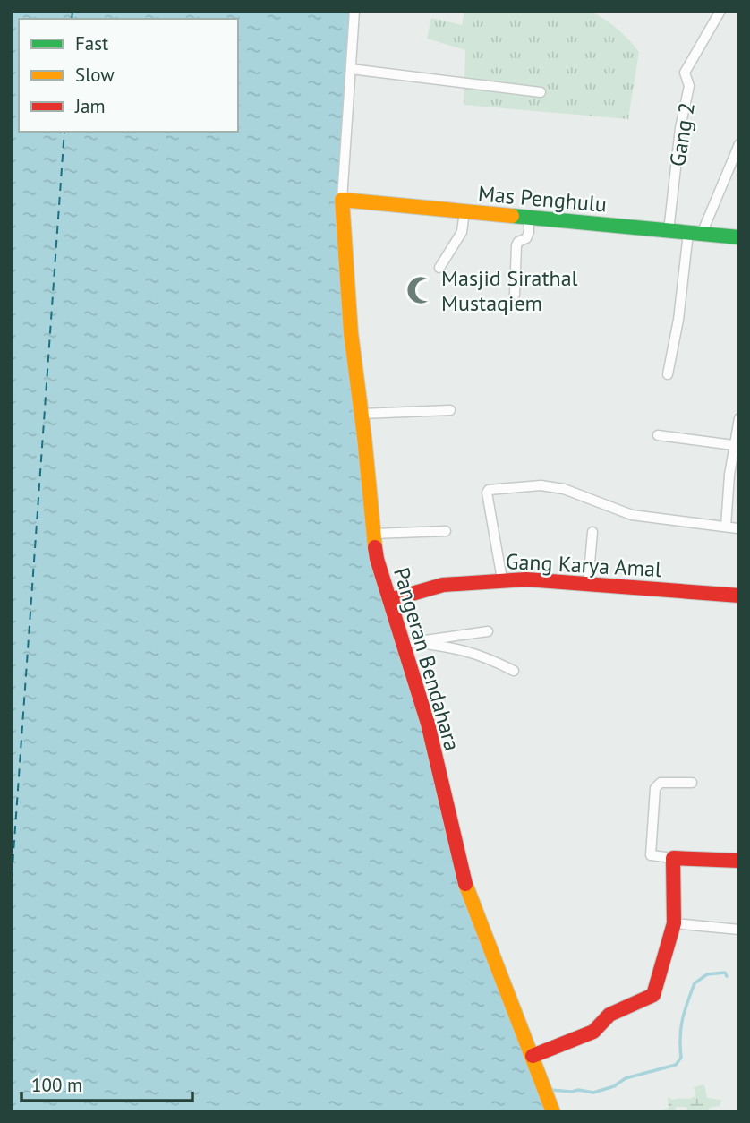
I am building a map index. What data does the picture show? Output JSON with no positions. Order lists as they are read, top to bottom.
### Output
{
  "streets": {
    "street": [
      "Gang 2",
      "Mas Penghulu",
      "Gang Karya Amal",
      "Pangeran Bendahara"
    ]
  },
  "crossings": [
    ["Gang 2", "Mas Penghulu"],
    ["Mas Penghulu", "Pangeran Bendahara"],
    ["Gang Karya Amal", "Pangeran Bendahara"]
  ],
  "places": {
    "mosque": ["Masjid Sirathal Mustaqiem"]
  },
  "legend": ["Fast", "Slow", "Jam"],
  "scale_bar": "100 m"
}
